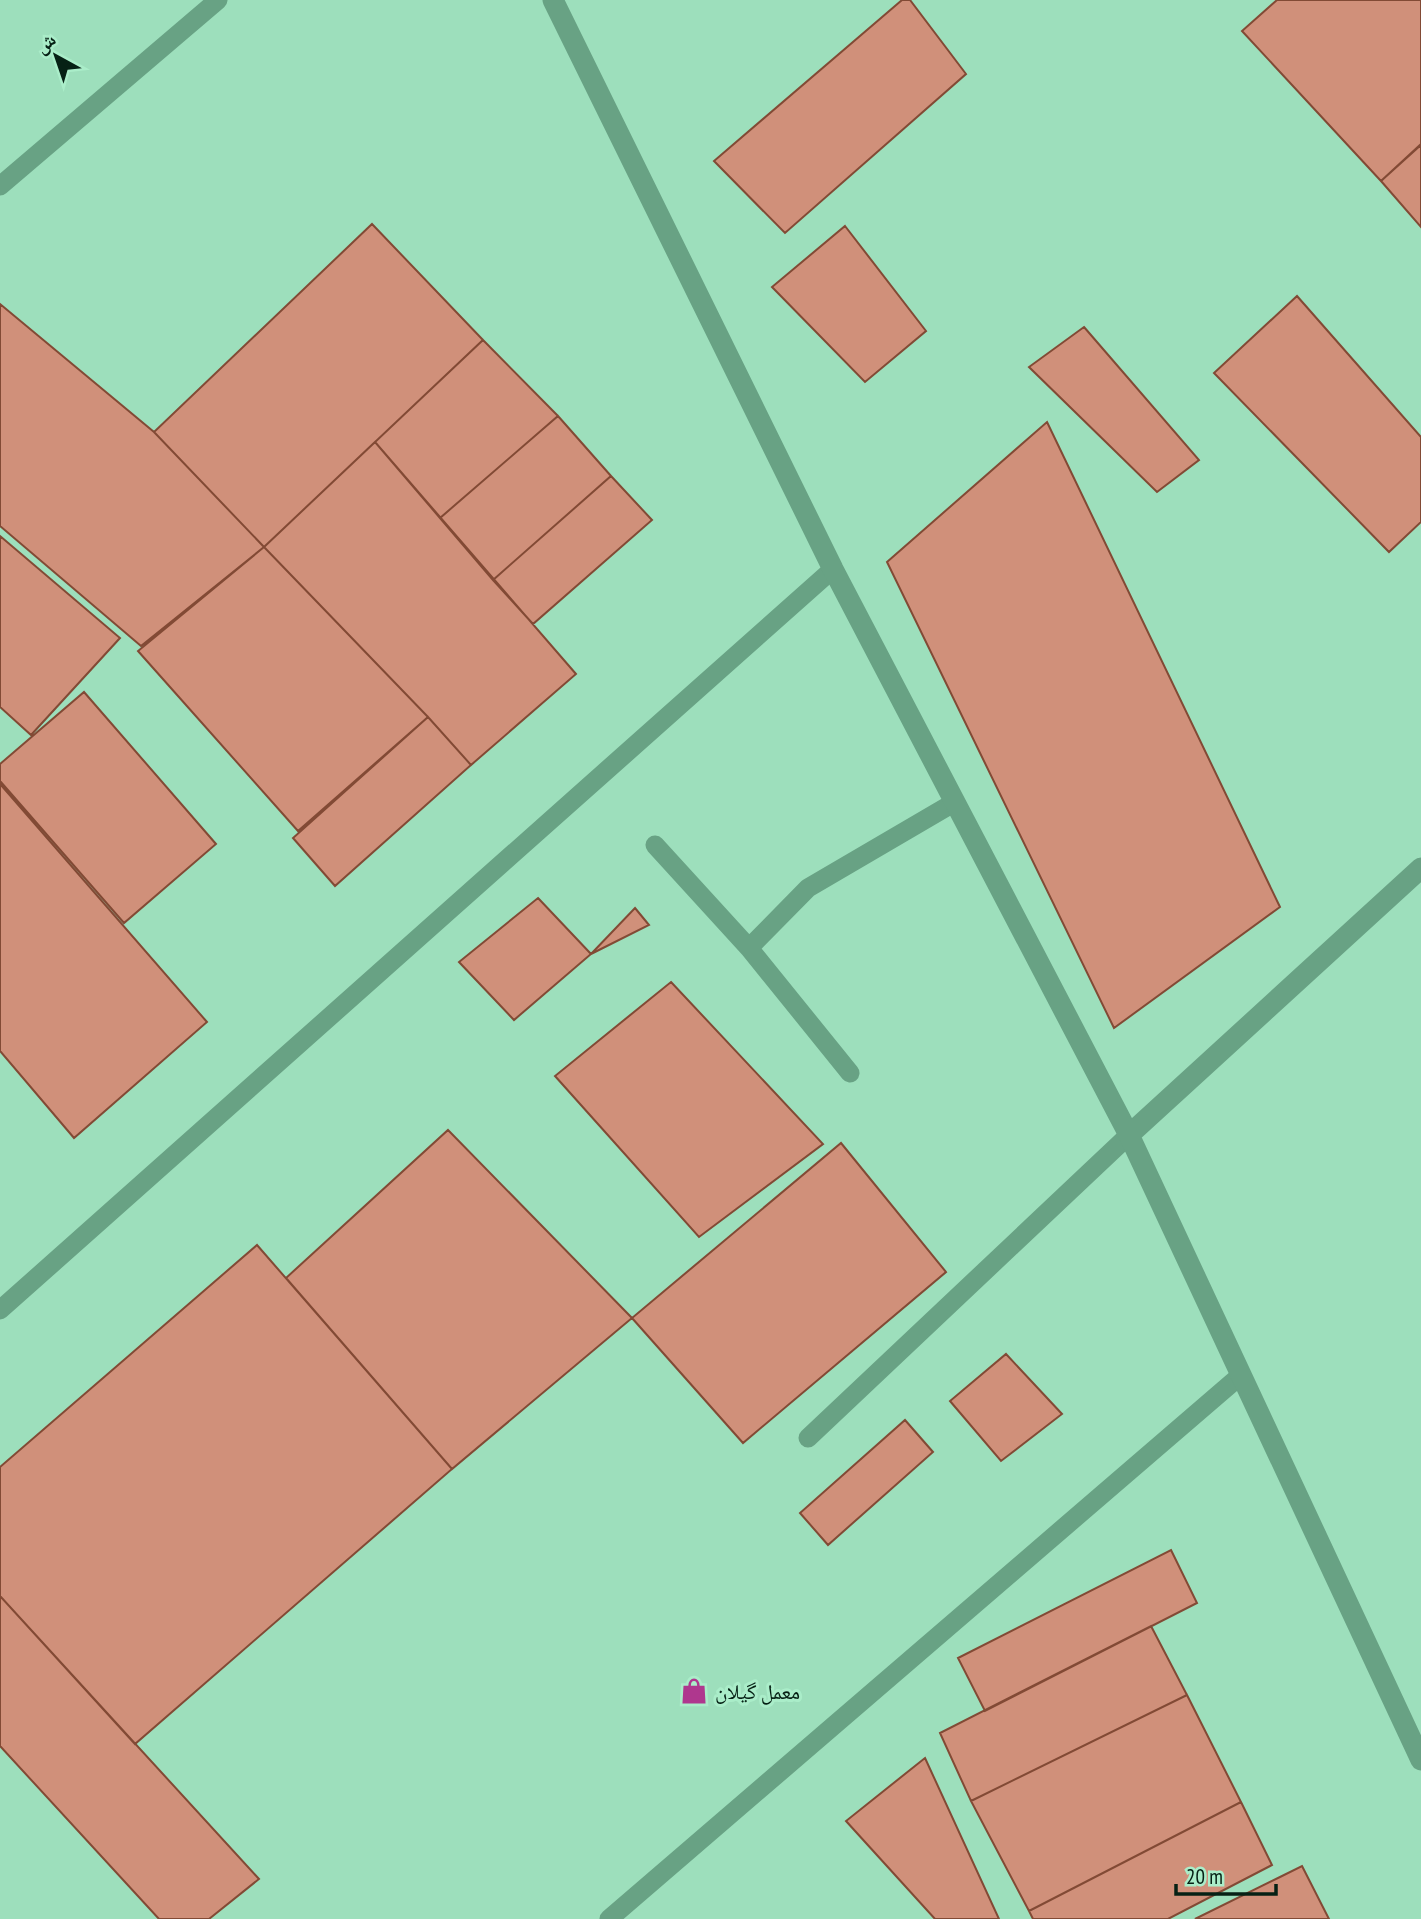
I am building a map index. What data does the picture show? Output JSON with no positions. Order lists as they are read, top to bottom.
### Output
{
  "places": {
    "shop": ["معمل گیلان"]
  },
  "scale_bar": "20 m",
  "north": "top left"
}
